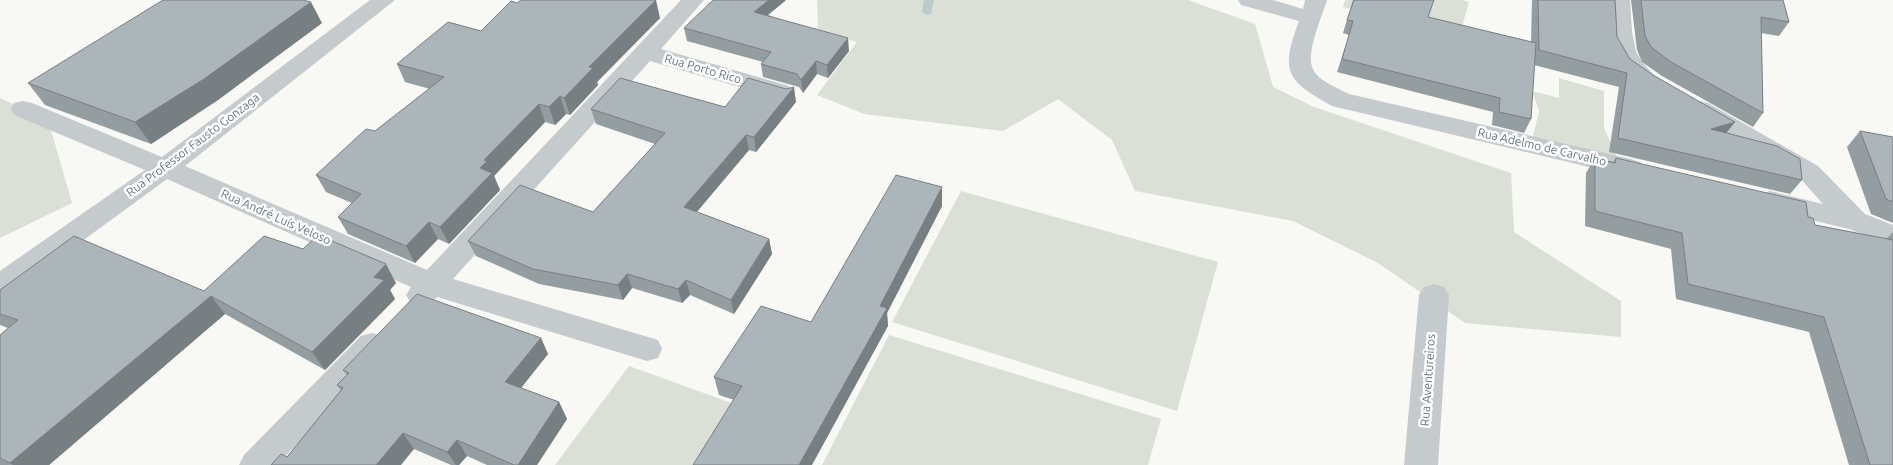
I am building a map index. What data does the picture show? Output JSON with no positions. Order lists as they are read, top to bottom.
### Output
{
  "streets": {
    "street": [
      "Rua Porto Rico",
      "Rua Professor Fausto Gonzaga",
      "Rua Adelmo de Carvalho",
      "Rua André Luís Veloso",
      "Rua Aventureiros"
    ]
  },
  "crossings": [
    ["Rua Professor Fausto Gonzaga", "Rua André Luís Veloso"]
  ]
}
